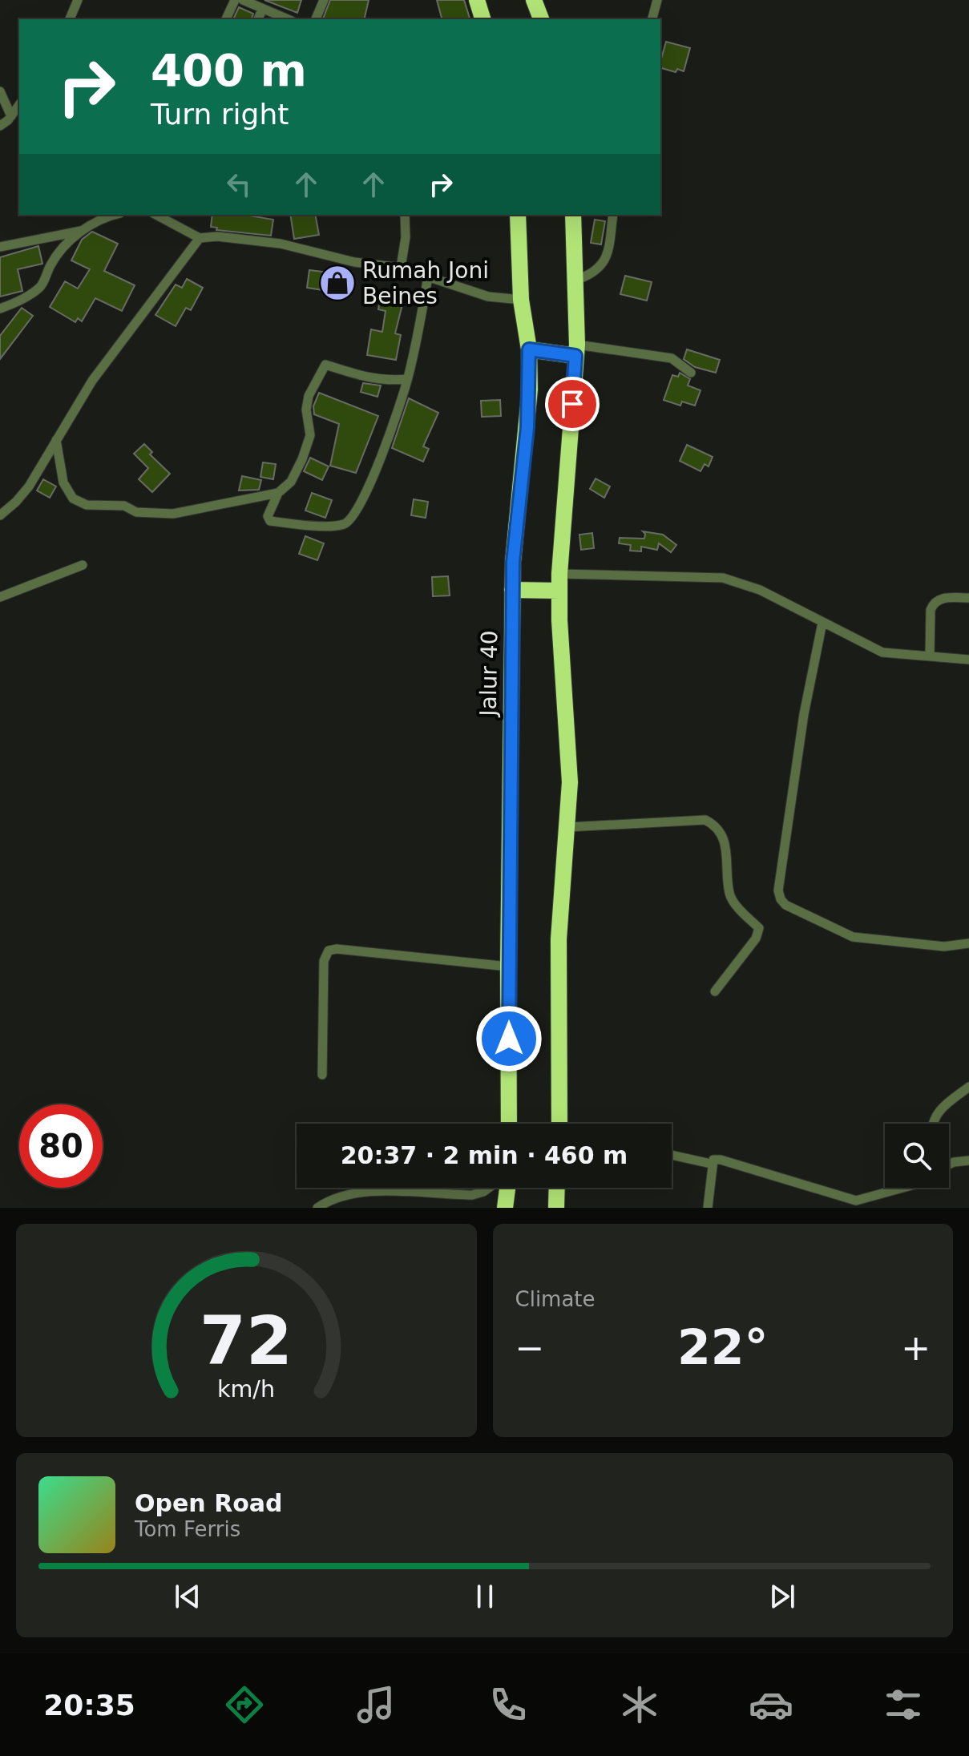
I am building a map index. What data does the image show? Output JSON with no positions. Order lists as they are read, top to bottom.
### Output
{
  "streets": {
    "highway": ["Jalur 40"]
  },
  "places": {
    "shop": ["Rumah Joni Beines"]
  },
  "page": {
    "turn": ["400 m", "Turn right"],
    "limit": "80",
    "trip": "20:37 · 2 min · 460 m",
    "tile": "Climate",
    "heat": ["−", "22°", "+"],
    "song": ["Open Road", "Tom Ferris"],
    "tabs": "20:35",
    "gauge": ["72", "km/h"]
  }
}
